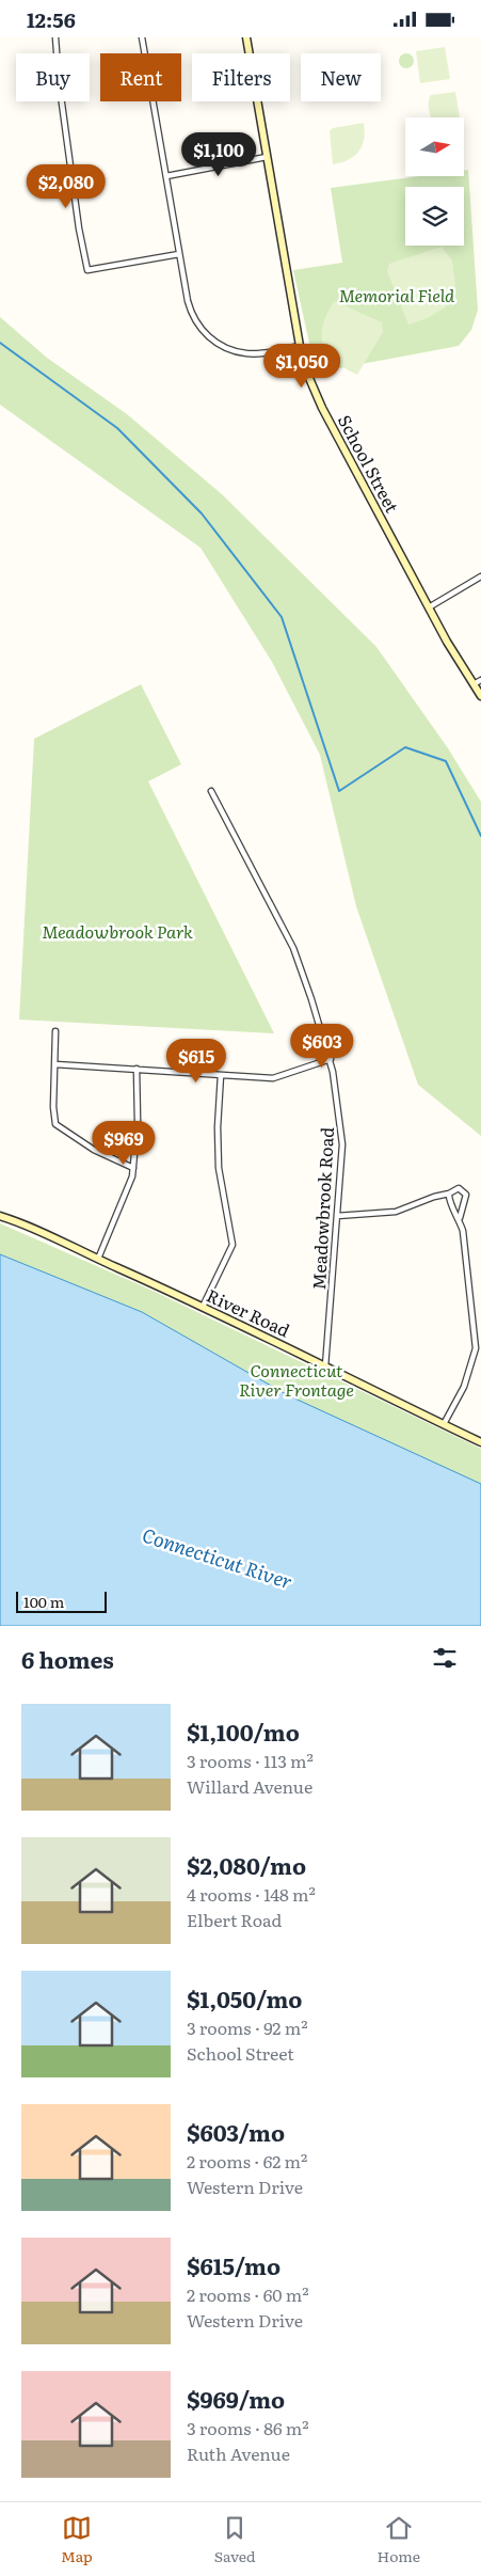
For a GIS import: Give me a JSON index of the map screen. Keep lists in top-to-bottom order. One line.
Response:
{"streets":{"street":["School Street","Meadowbrook Road","River Road"]},"crossings":[["Meadowbrook Road","River Road"]],"water":["Connecticut River"],"parks":["Memorial Field","Meadowbrook Park","Connecticut River Frontage"],"scale_bar":"100 m","north":"right","page":{"status":"12:56","chip":["Buy","Rent","Filters","New"],"price":["$1,100","$2,080","$1,050","$603","$615","$969"],"scale":"100 m","heading":"6 homes","list":[{"name":"$1,100/mo","note":"3 rooms · 113 m² · Willard Avenue"},{"name":"$2,080/mo","note":"4 rooms · 148 m² · Elbert Road"},{"name":"$1,050/mo","note":"3 rooms · 92 m² · School Street"},{"name":"$603/mo","note":"2 rooms · 62 m² · Western Drive"},{"name":"$615/mo","note":"2 rooms · 60 m² · Western Drive"},{"name":"$969/mo","note":"3 rooms · 86 m² · Ruth Avenue"}],"tabs":["Map","Saved","Home"]}}
